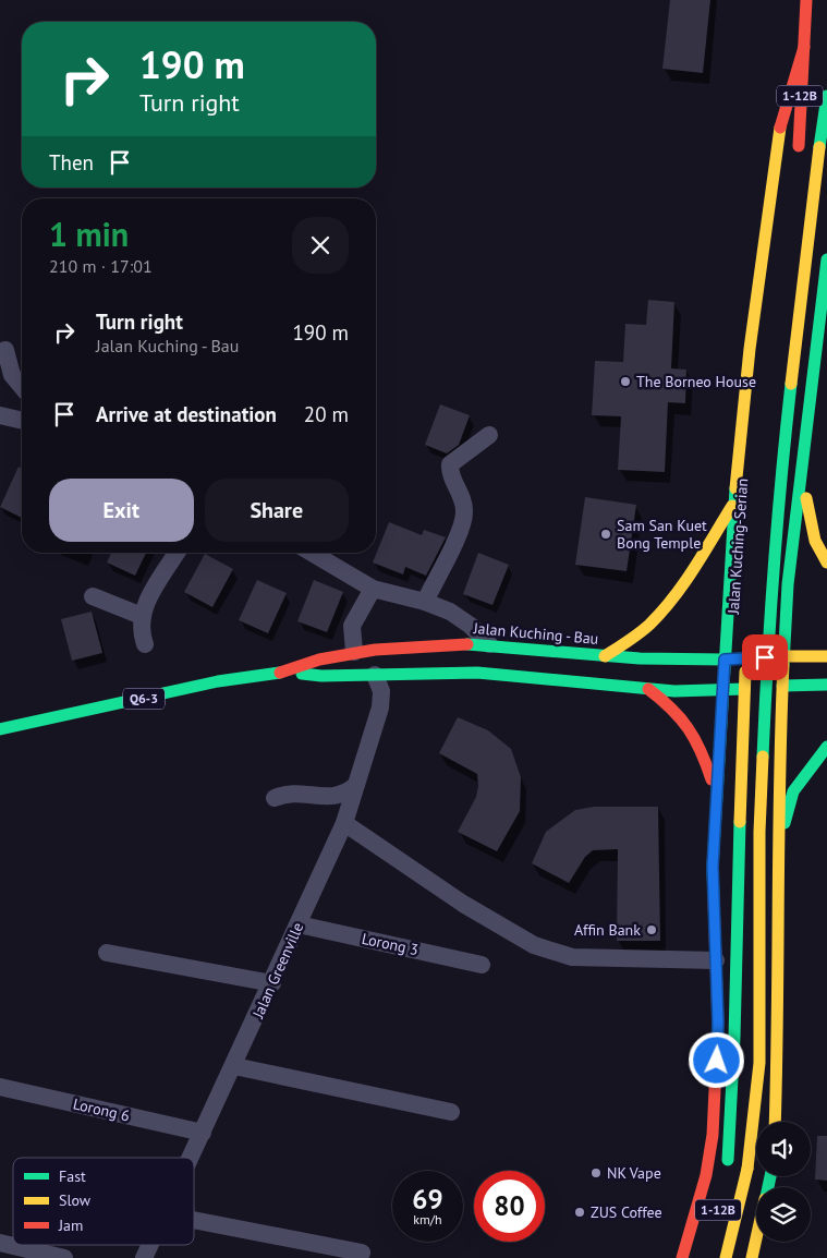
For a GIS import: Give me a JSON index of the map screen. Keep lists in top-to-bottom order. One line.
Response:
{"streets":{"main road":["1-12B","Jalan Kuching - Bau","Q6-3"],"street":["Lorong 3","Jalan Greenville","Lorong 6"]},"crossings":[["Jalan Kuching - Bau","Jalan Greenville"],["Lorong 3","Jalan Greenville"],["Jalan Greenville","Lorong 6"]],"places":["The Borneo House","Sam San Kuet Bong Temple","Affin Bank","NK Vape","ZUS Coffee"],"legend":["Fast","Slow","Jam"],"page":{"turn":["190 m","Turn right"],"then":"Then","heading":["1 min","210 m · 17:01"],"list":[{"name":"Turn right","note":"Jalan Kuching - Bau","value":"190 m"},{"name":"Arrive at destination","value":"20 m"}],"buttons":["Exit","Share"],"speed":"69 km/h","limit":"80"}}
